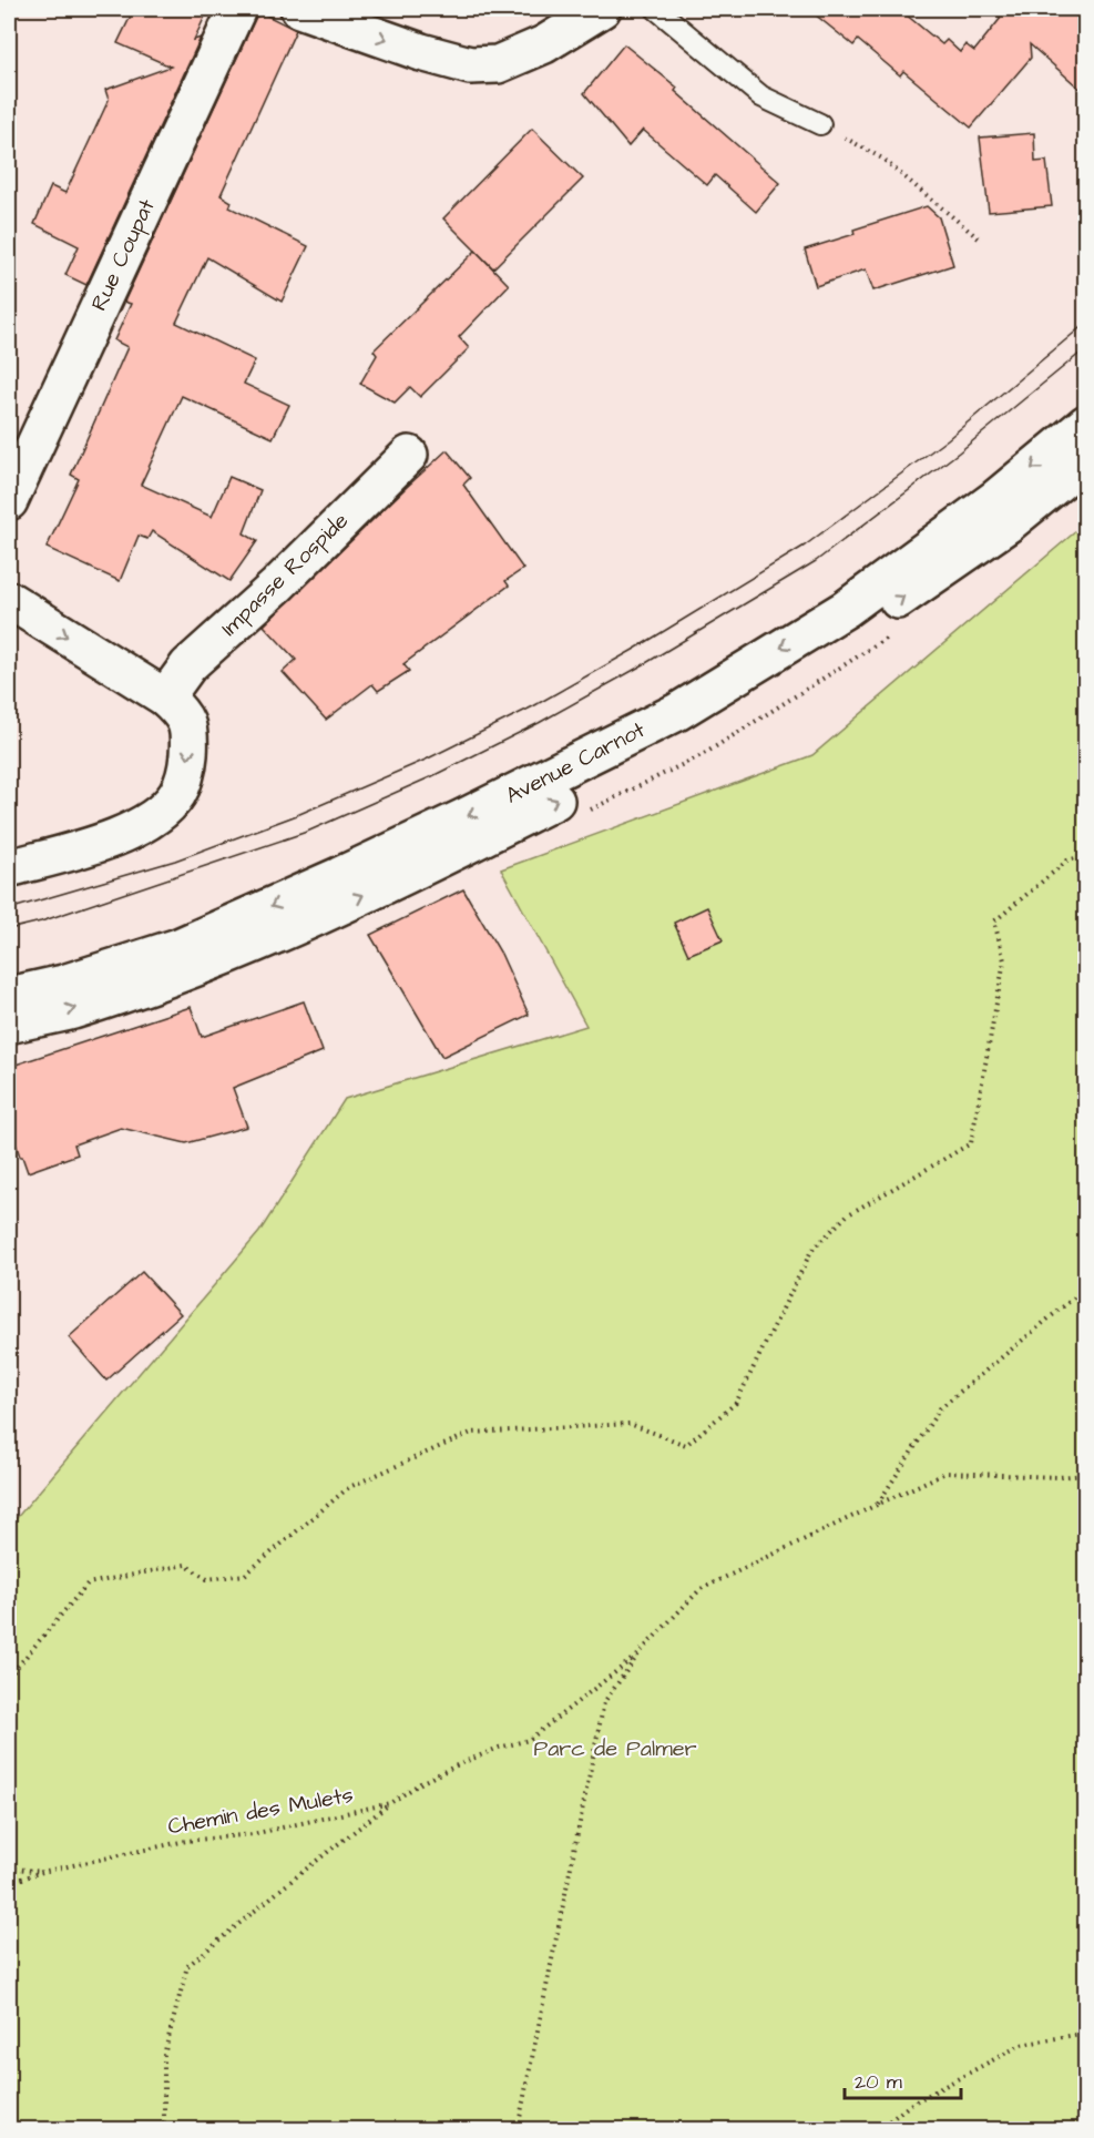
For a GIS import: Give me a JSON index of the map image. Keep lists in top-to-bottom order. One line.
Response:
{"streets":{"main road":["Rue Coupat","Impasse Rospide","Avenue Carnot"],"path":["Chemin des Mulets"]},"parks":["Parc de Palmer"],"scale_bar":"20 m"}
